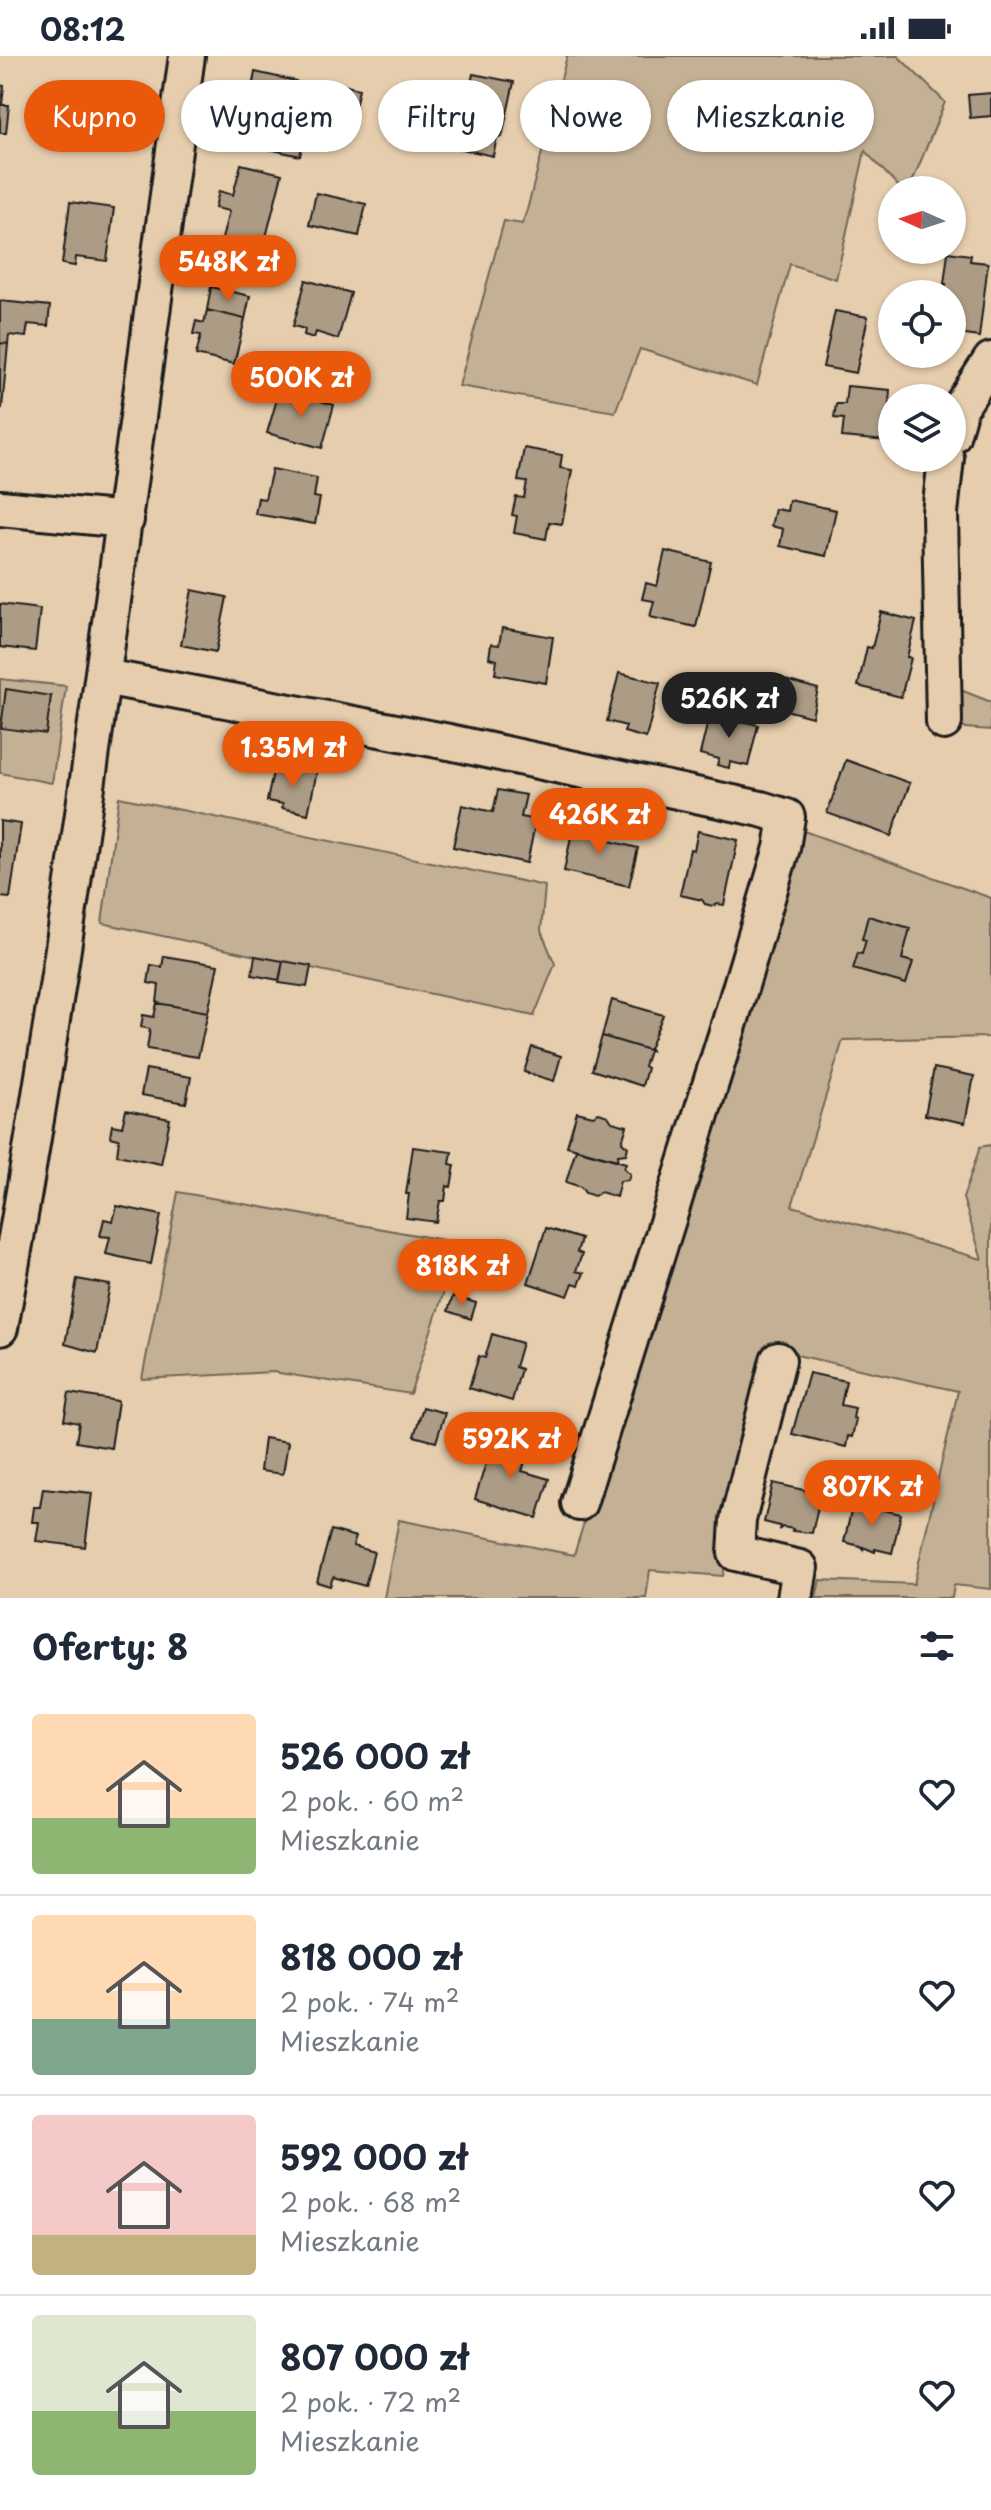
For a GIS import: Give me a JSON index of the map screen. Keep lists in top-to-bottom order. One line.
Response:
{"north":"left","page":{"status":"08:12","chip":["Kupno","Wynajem","Filtry","Nowe","Mieszkanie"],"price":["548K zł","500K zł","526K zł","1.35M zł","426K zł","818K zł","592K zł","807K zł"],"heading":"Oferty: 8","list":[{"name":"526 000 zł","note":"2 pok. · 60 m² · Mieszkanie"},{"name":"818 000 zł","note":"2 pok. · 74 m² · Mieszkanie"},{"name":"592 000 zł","note":"2 pok. · 68 m² · Mieszkanie"},{"name":"807 000 zł","note":"2 pok. · 72 m² · Mieszkanie"}]}}
